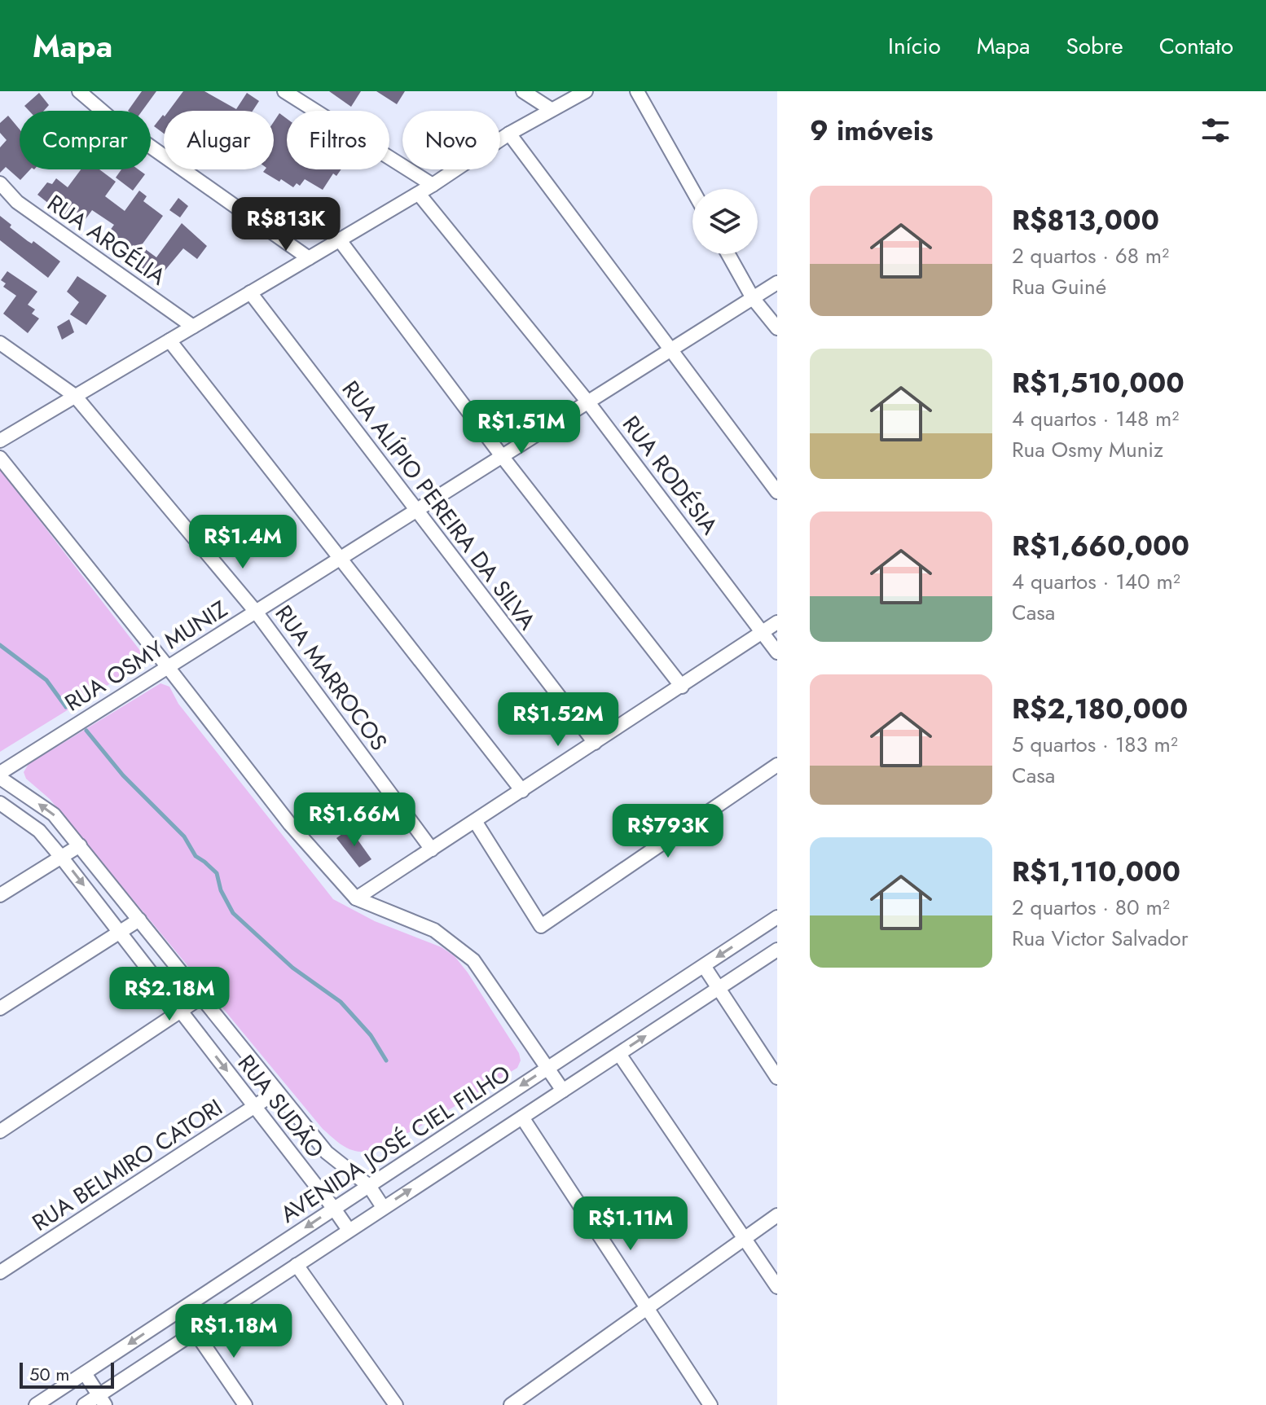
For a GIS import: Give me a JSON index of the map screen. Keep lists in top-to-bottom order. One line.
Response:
{"streets":{"street":["RUA ARGÉLIA","RUA RODÉSIA","RUA ALÍPIO PEREIRA DA SILVA","RUA OSMY MUNIZ","RUA MARROCOS","RUA SUDÃO","AVENIDA JOSÉ CIEL FILHO","RUA BELMIRO CATORI"]},"crossings":[["RUA RODÉSIA","RUA OSMY MUNIZ"],["RUA ALÍPIO PEREIRA DA SILVA","RUA OSMY MUNIZ"],["RUA OSMY MUNIZ","RUA MARROCOS"],["RUA OSMY MUNIZ","RUA SUDÃO"],["RUA SUDÃO","AVENIDA JOSÉ CIEL FILHO"],["RUA SUDÃO","RUA BELMIRO CATORI"]],"scale_bar":"50 m","page":{"header":"Mapa","nav":["Início","Mapa","Sobre","Contato"],"heading":"9 imóveis","chip":["Comprar","Alugar","Filtros","Novo"],"list":[{"name":"R$813,000","note":"2 quartos · 68 m² · Rua Guiné"},{"name":"R$1,510,000","note":"4 quartos · 148 m² · Rua Osmy Muniz"},{"name":"R$1,660,000","note":"4 quartos · 140 m² · Casa"},{"name":"R$2,180,000","note":"5 quartos · 183 m² · Casa"},{"name":"R$1,110,000","note":"2 quartos · 80 m² · Rua Victor Salvador"}],"price":["R$813K","R$1.51M","R$1.4M","R$1.52M","R$1.66M","R$793K","R$2.18M","R$1.11M","R$1.18M"],"scale":"50 m"}}
